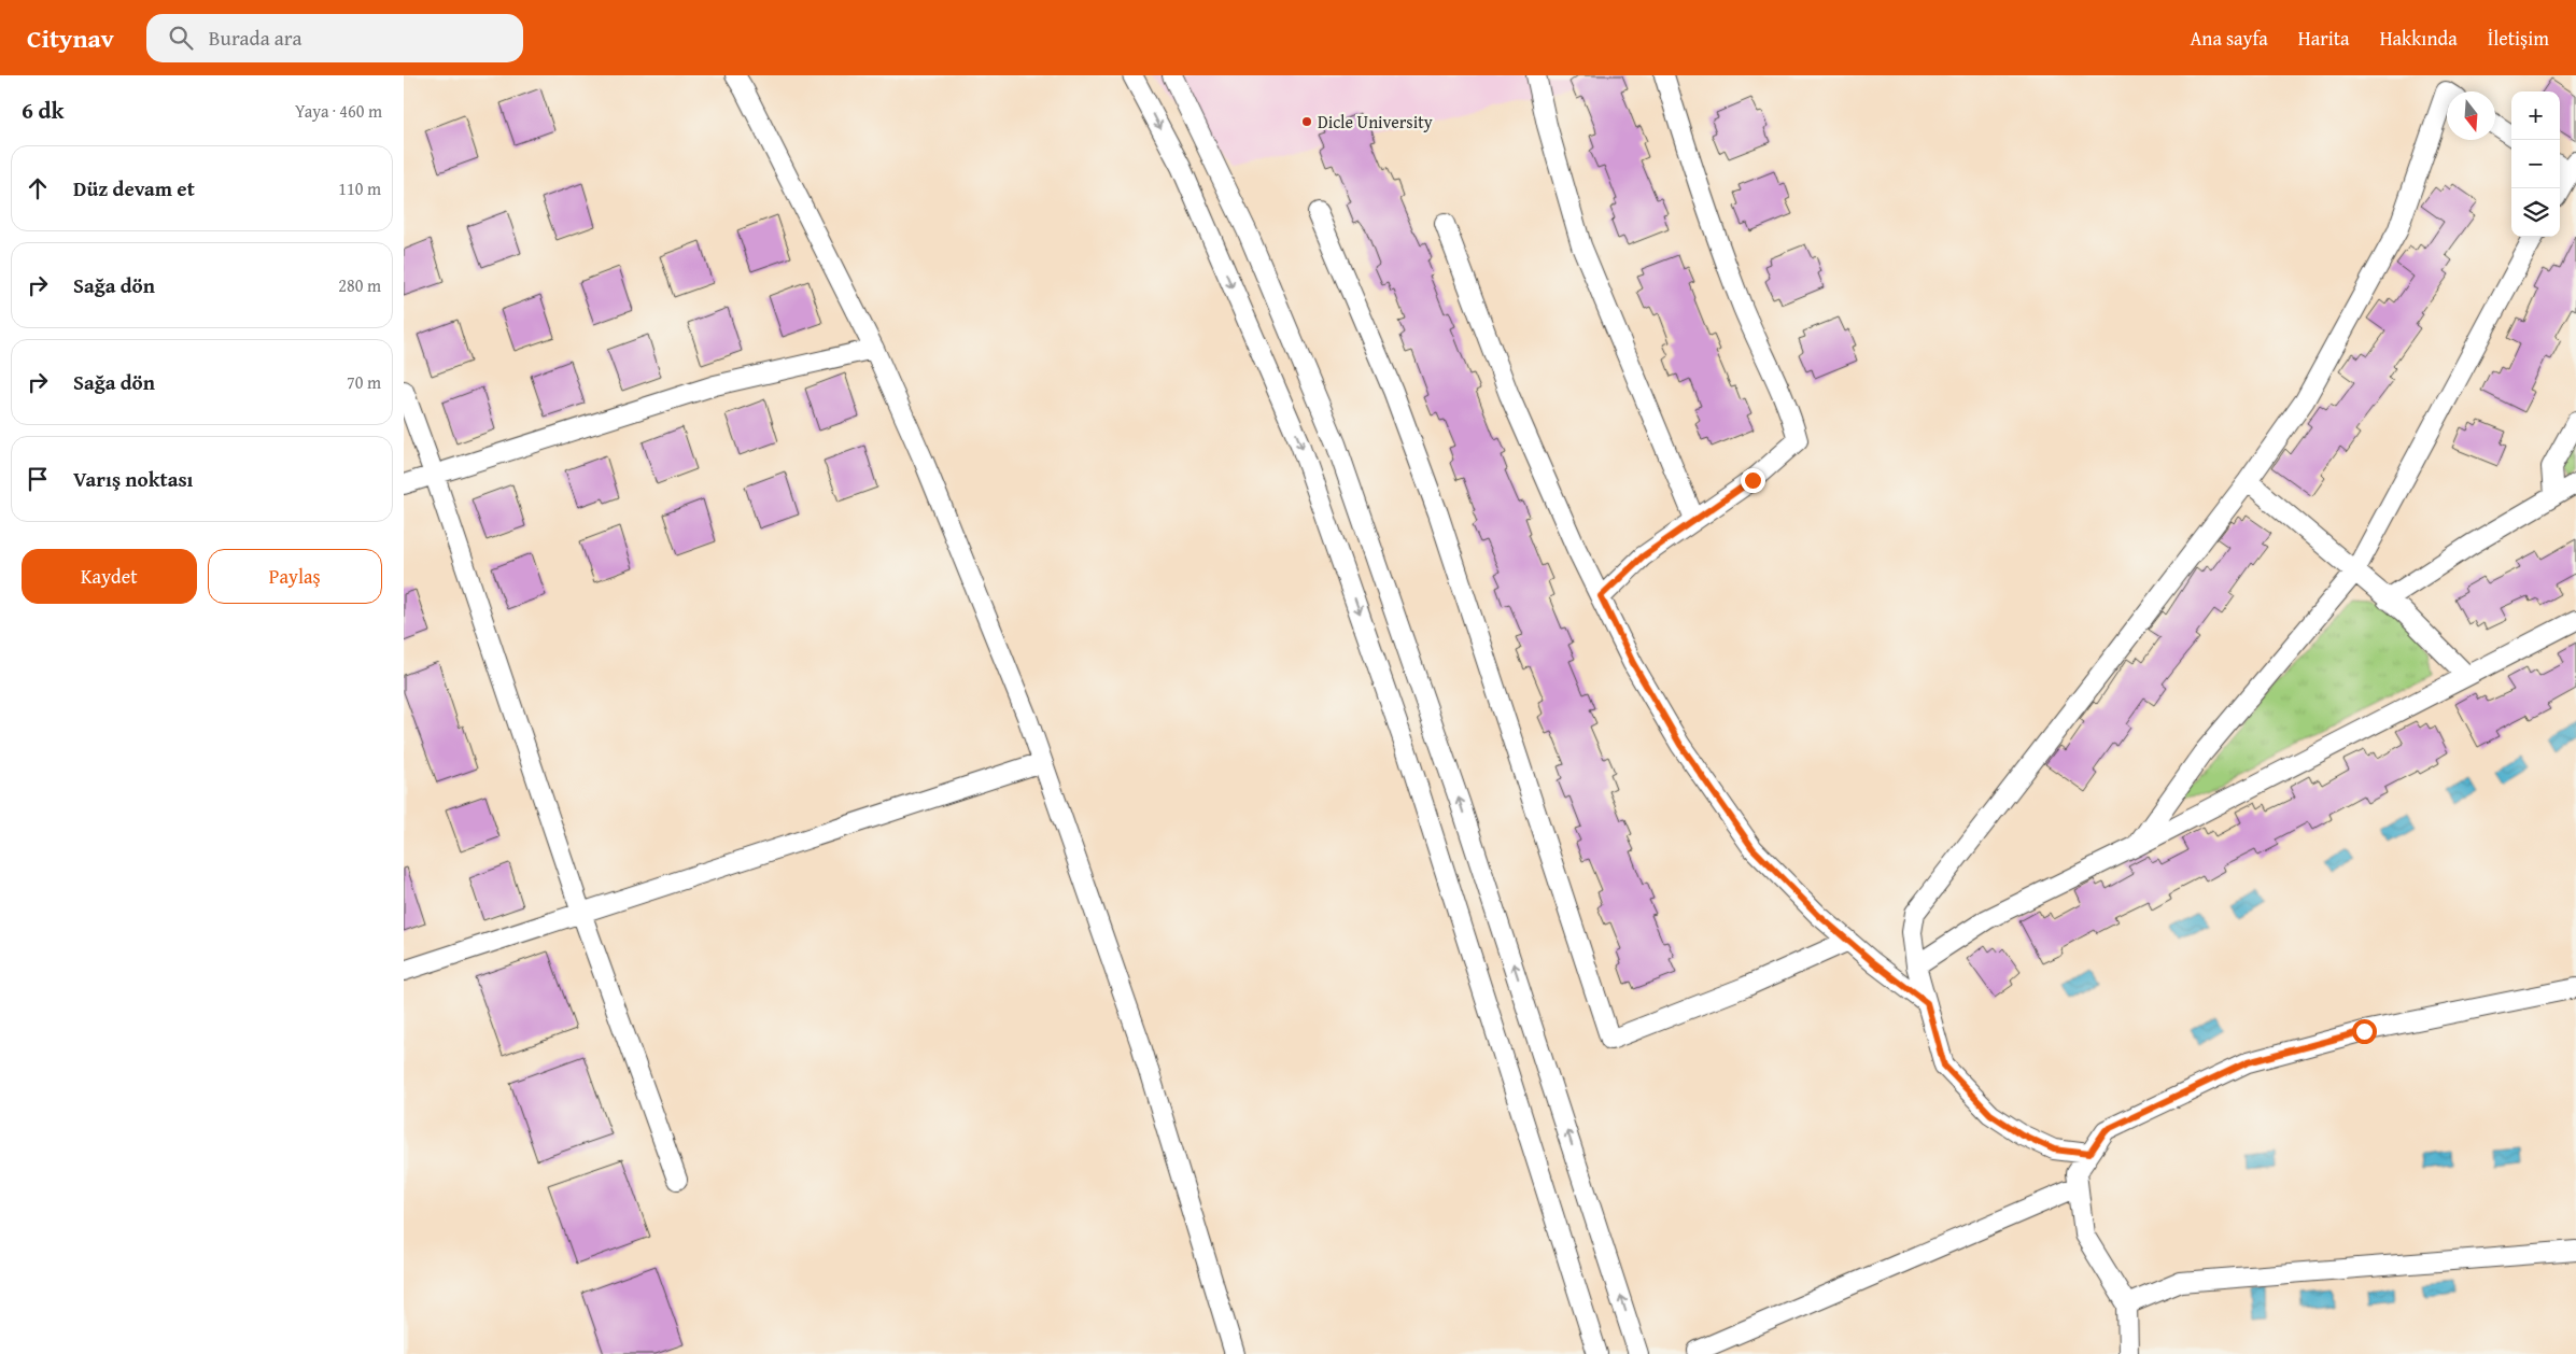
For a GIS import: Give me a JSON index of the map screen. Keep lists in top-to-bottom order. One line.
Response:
{"places":["Dicle University"],"north":"bottom","page":{"header":"Citynav","search":"Burada ara","nav":["Ana sayfa","Harita","Hakkında","İletişim"],"heading":["6 dk","Yaya · 460 m"],"map_buttons":["+","−"],"list":[["Düz devam et","110 m"],["Sağa dön","280 m"],["Sağa dön","70 m"],"Varış noktası"],"buttons":["Kaydet","Paylaş"]}}
